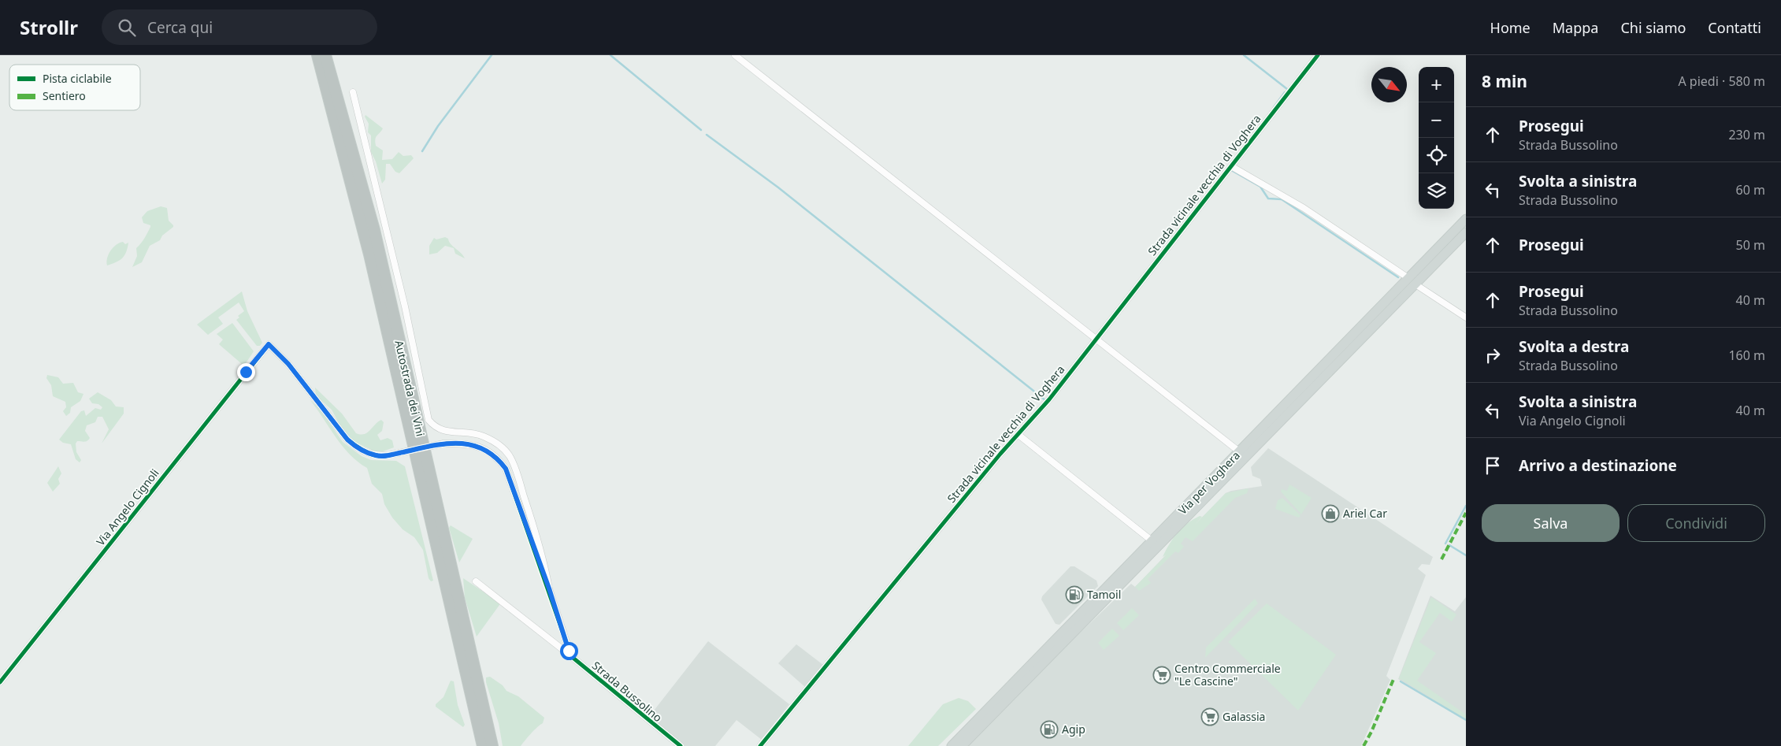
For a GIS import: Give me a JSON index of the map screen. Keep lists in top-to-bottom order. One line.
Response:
{"streets":{"highway":["Autostrada dei Vini"],"main road":["Via per Voghera"],"street":["Strada vicinale vecchia di Voghera","Via Angelo Cignoli","Strada Bussolino"]},"places":{"shop":["Ariel Car"],"fuel station":["Tamoil","Agip"],"supermarket":["Centro Commerciale \"Le Cascine\"","Galassia"]},"legend":["Pista ciclabile","Sentiero"],"north":"bottom right","page":{"header":"Strollr","search":"Cerca qui","nav":["Home","Mappa","Chi siamo","Contatti"],"heading":["8 min","A piedi · 580 m"],"map_buttons":["+","−"],"list":[["Prosegui","Strada Bussolino","230 m"],["Svolta a sinistra","Strada Bussolino","60 m"],["Prosegui","50 m"],["Prosegui","Strada Bussolino","40 m"],["Svolta a destra","Strada Bussolino","160 m"],["Svolta a sinistra","Via Angelo Cignoli","40 m"],"Arrivo a destinazione"],"buttons":["Salva","Condividi"]}}
